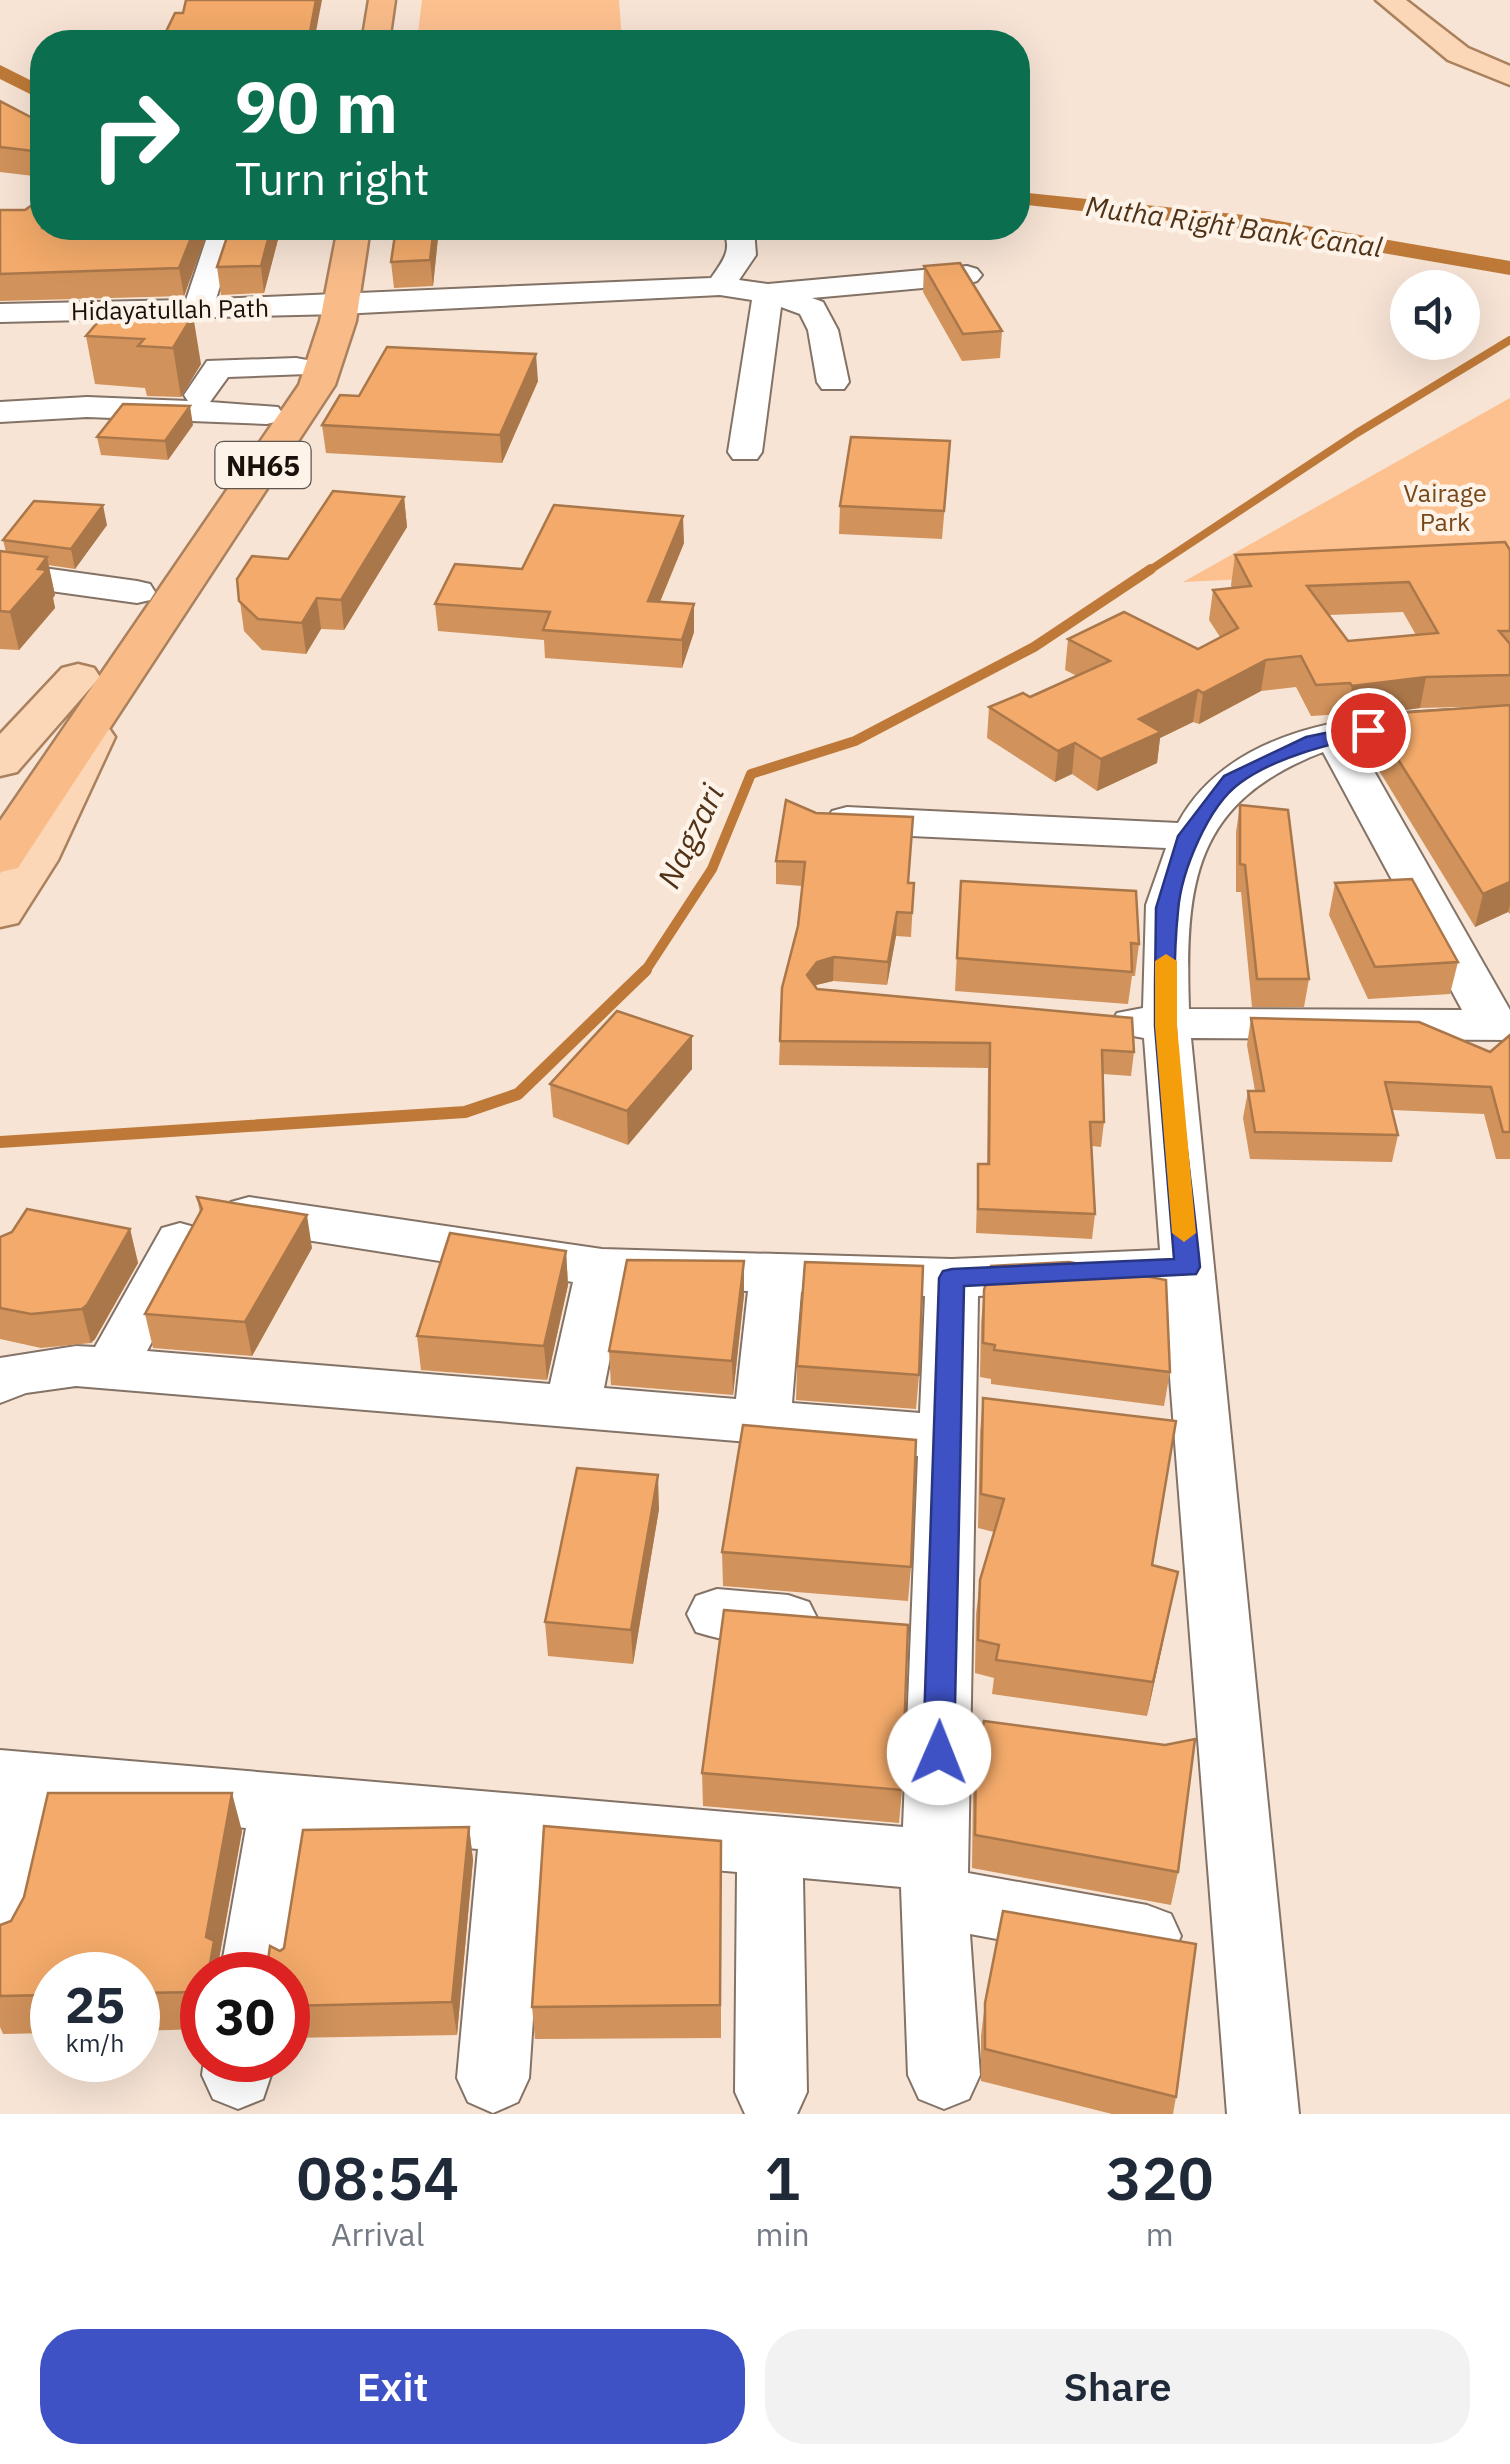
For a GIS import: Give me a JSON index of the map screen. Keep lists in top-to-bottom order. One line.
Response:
{"streets":{"highway":["NH65"],"street":["Hidayatullah Path"]},"crossings":[["Hidayatullah Path","NH65"]],"water":["Mutha Right Bank Canal","Nagzari"],"parks":["Vairage Park"],"page":{"turn":["90 m","Turn right"],"speed":"25 km/h","limit":"30","eta":["08:54","Arrival","1","min","320","m"],"buttons":["Exit","Share"]}}
